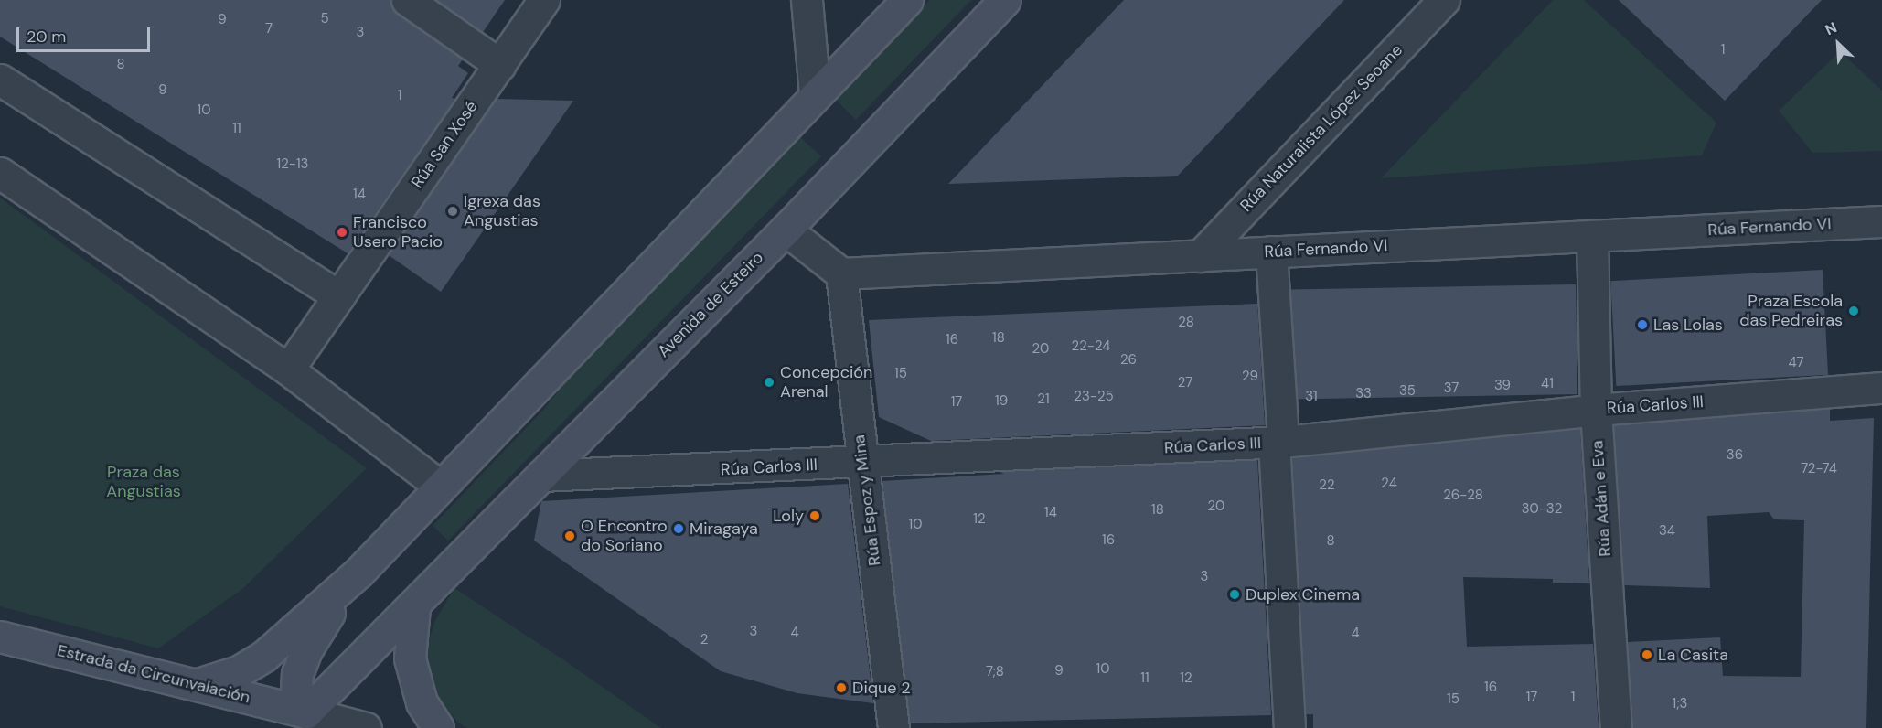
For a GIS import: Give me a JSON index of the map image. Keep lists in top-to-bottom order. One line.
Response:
{"streets":{"main road":["Avenida de Esteiro","Estrada da Circunvalación"],"street":["Rúa Naturalista López Seoane","Rúa San Xosé","Rúa Fernando VI","Rúa Carlos III","Rúa Adán e Eva","Rúa Espoz y Mina"]},"crossings":[["Rúa Naturalista López Seoane","Rúa Fernando VI"],["Rúa Fernando VI","Rúa Adán e Eva"],["Rúa Fernando VI","Rúa Espoz y Mina"],["Avenida de Esteiro","Rúa Carlos III"],["Avenida de Esteiro","Estrada da Circunvalación"],["Rúa Carlos III","Rúa Adán e Eva"],["Rúa Carlos III","Rúa Espoz y Mina"]],"parks":["Praza das Angustias"],"places":["Igrexa das Angustias","Francisco Usero Pacio","Praza Escola das Pedreiras","Las Lolas","Concepción Arenal","Loly","Miragaya","O Encontro do Soriano","Duplex Cinema","La Casita","Dique 2"],"house_numbers":["5","9","7","3","1","8","9","1","10","11","12-13","14","28","18","16","22-24","20","26","47","15","29","27","41","39","37","35","33","23-25","31","21","19","17","36","72-74","24","22","26-28","20","30-32","18","14","12","10","34","16","8","3","3","4","4","2","10","9","7;8","11","12","16","17","1","15","1;3"],"scale_bar":"20 m","north":"top left"}
